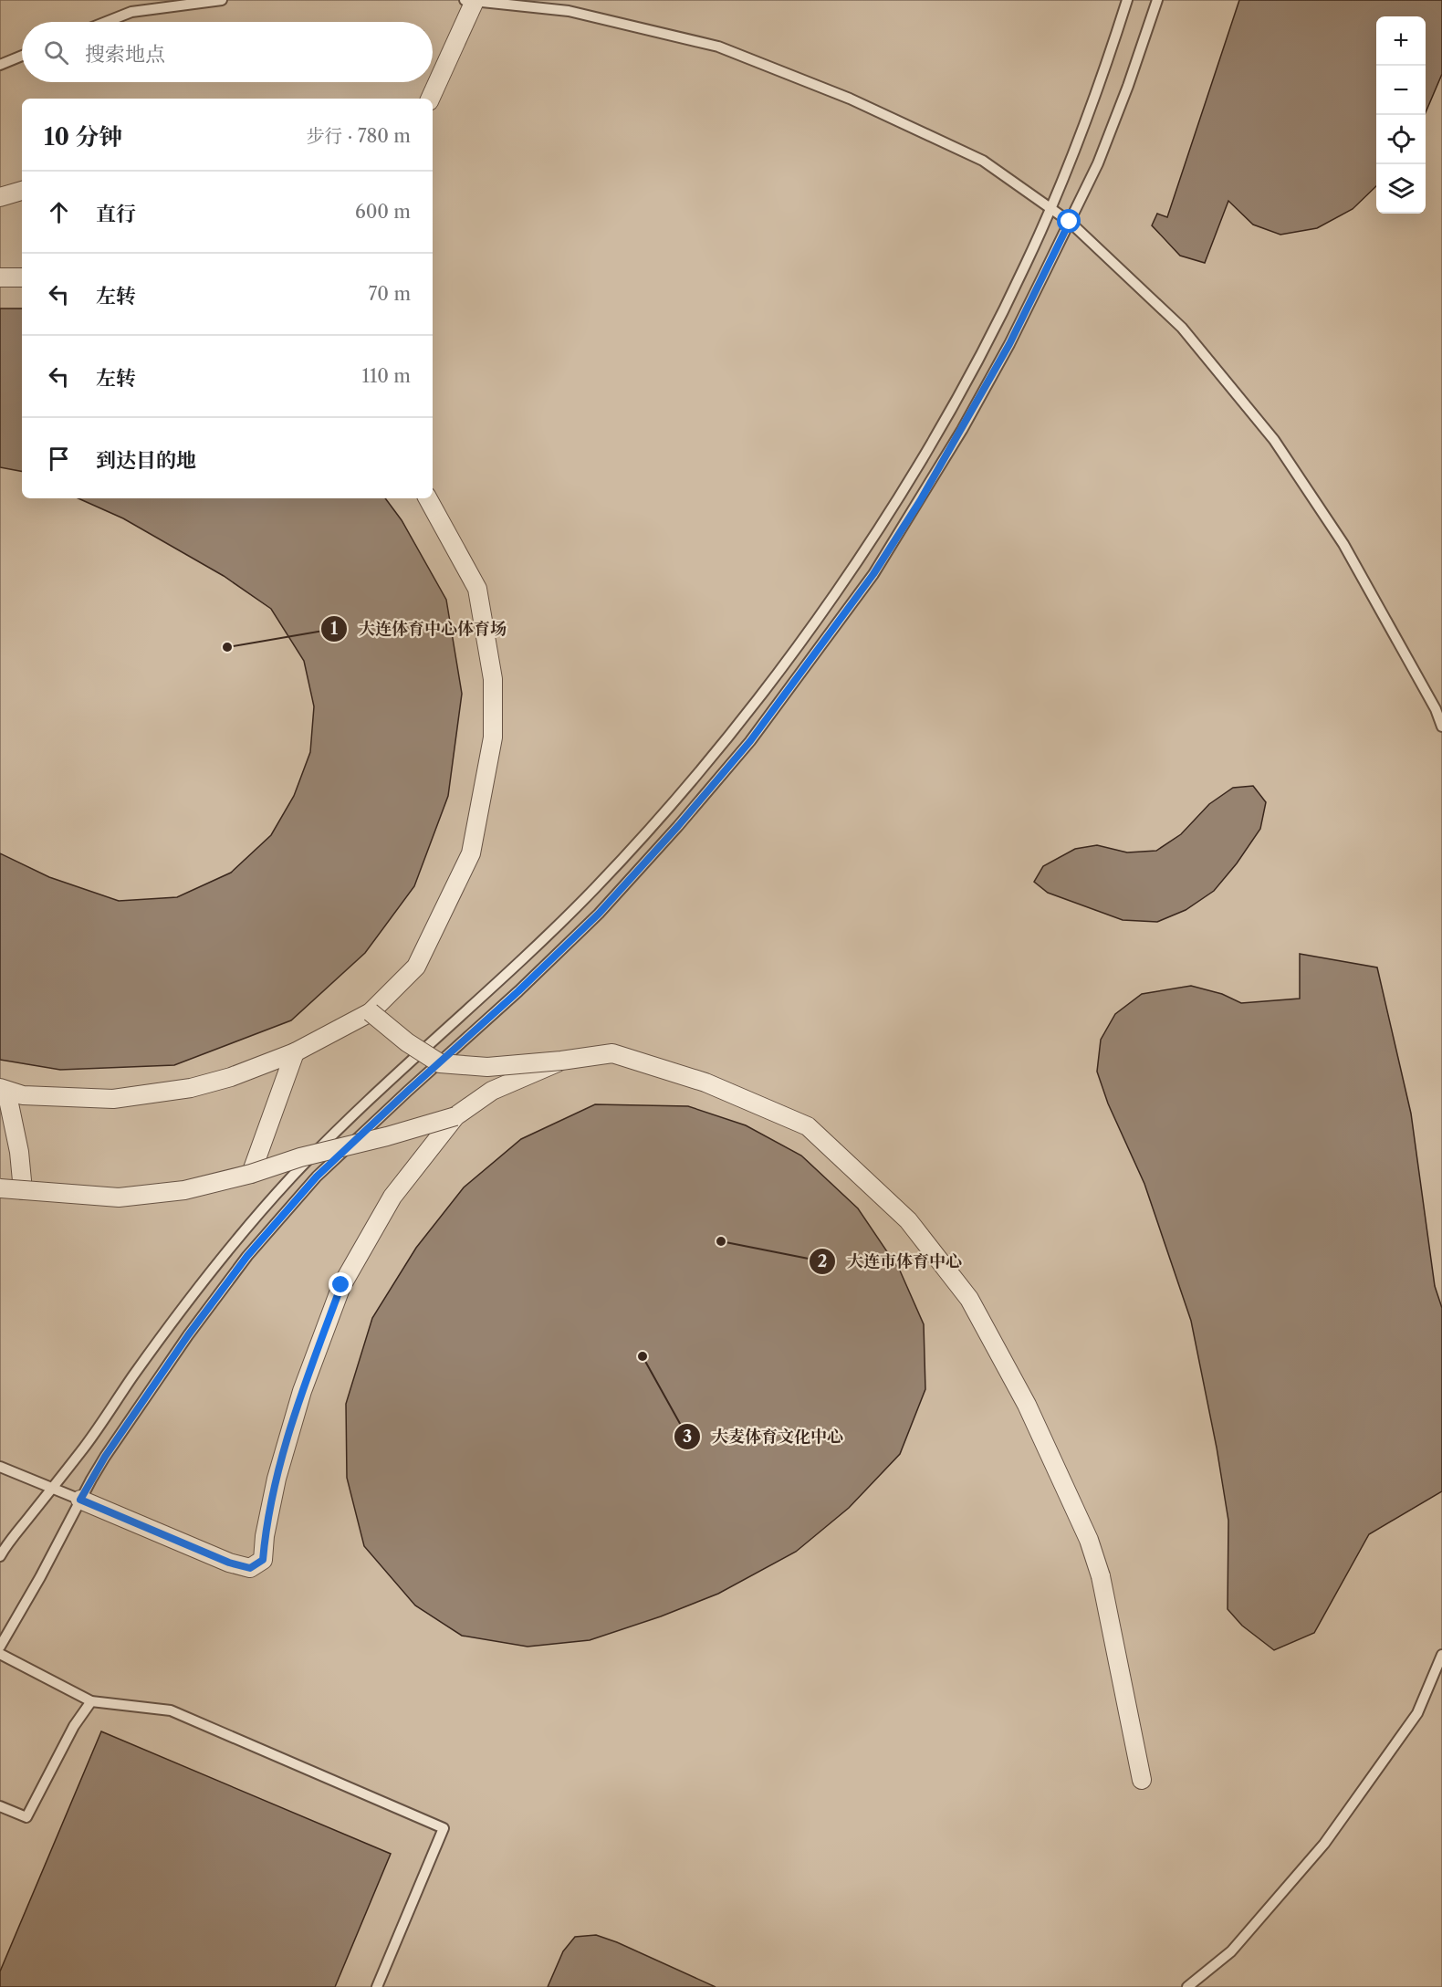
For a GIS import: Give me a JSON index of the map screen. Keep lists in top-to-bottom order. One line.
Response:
{"places":["大连体育中心体育场","大连市体育中心","大麦体育文化中心"],"page":{"map_buttons":["+","−"],"search":"搜索地点","heading":["10 分钟","步行 · 780 m"],"list":[["直行","600 m"],["左转","70 m"],["左转","110 m"],"到达目的地"]}}
